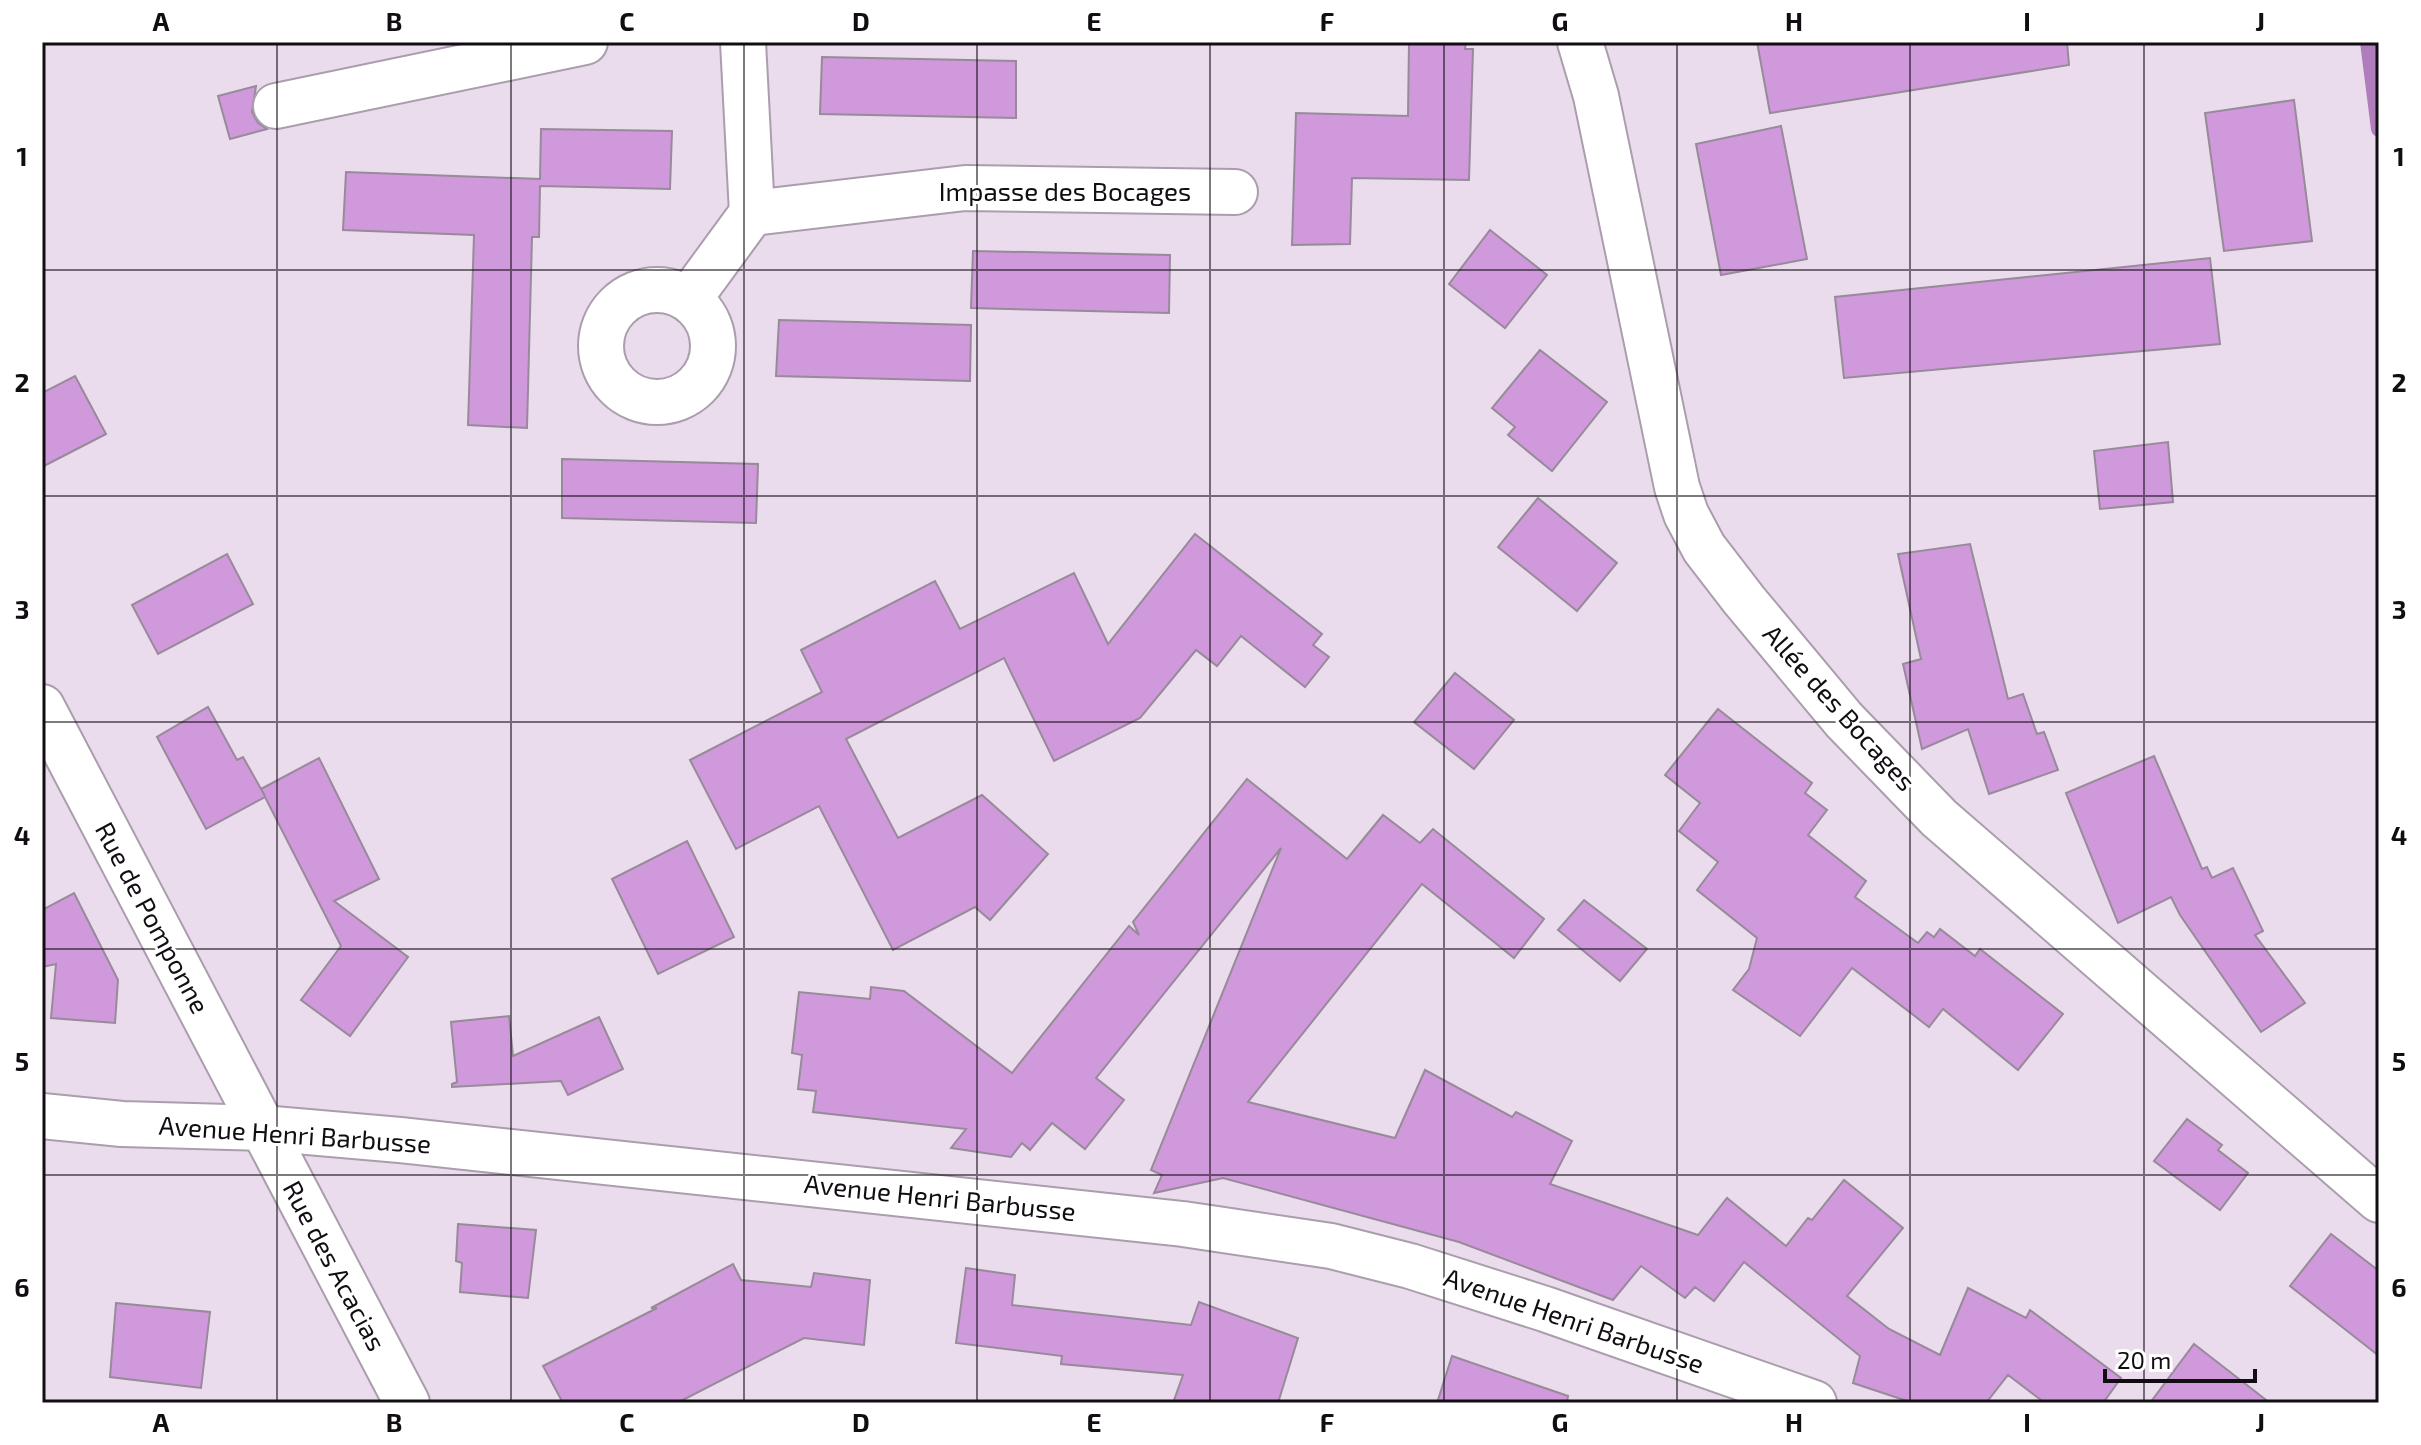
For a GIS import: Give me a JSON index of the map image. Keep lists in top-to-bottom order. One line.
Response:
{"streets":{"street":["Impasse des Bocages","Allée des Bocages","Rue de Pomponne","Avenue Henri Barbusse","Rue des Acacias"]},"crossings":[["Rue de Pomponne","Avenue Henri Barbusse"],["Rue de Pomponne","Rue des Acacias"],["Avenue Henri Barbusse","Rue des Acacias"]],"scale_bar":"20 m","grid":{"columns":["A","B","C","D","E","F","G","H","I","J"],"rows":["1","2","3","4","5","6"]}}
